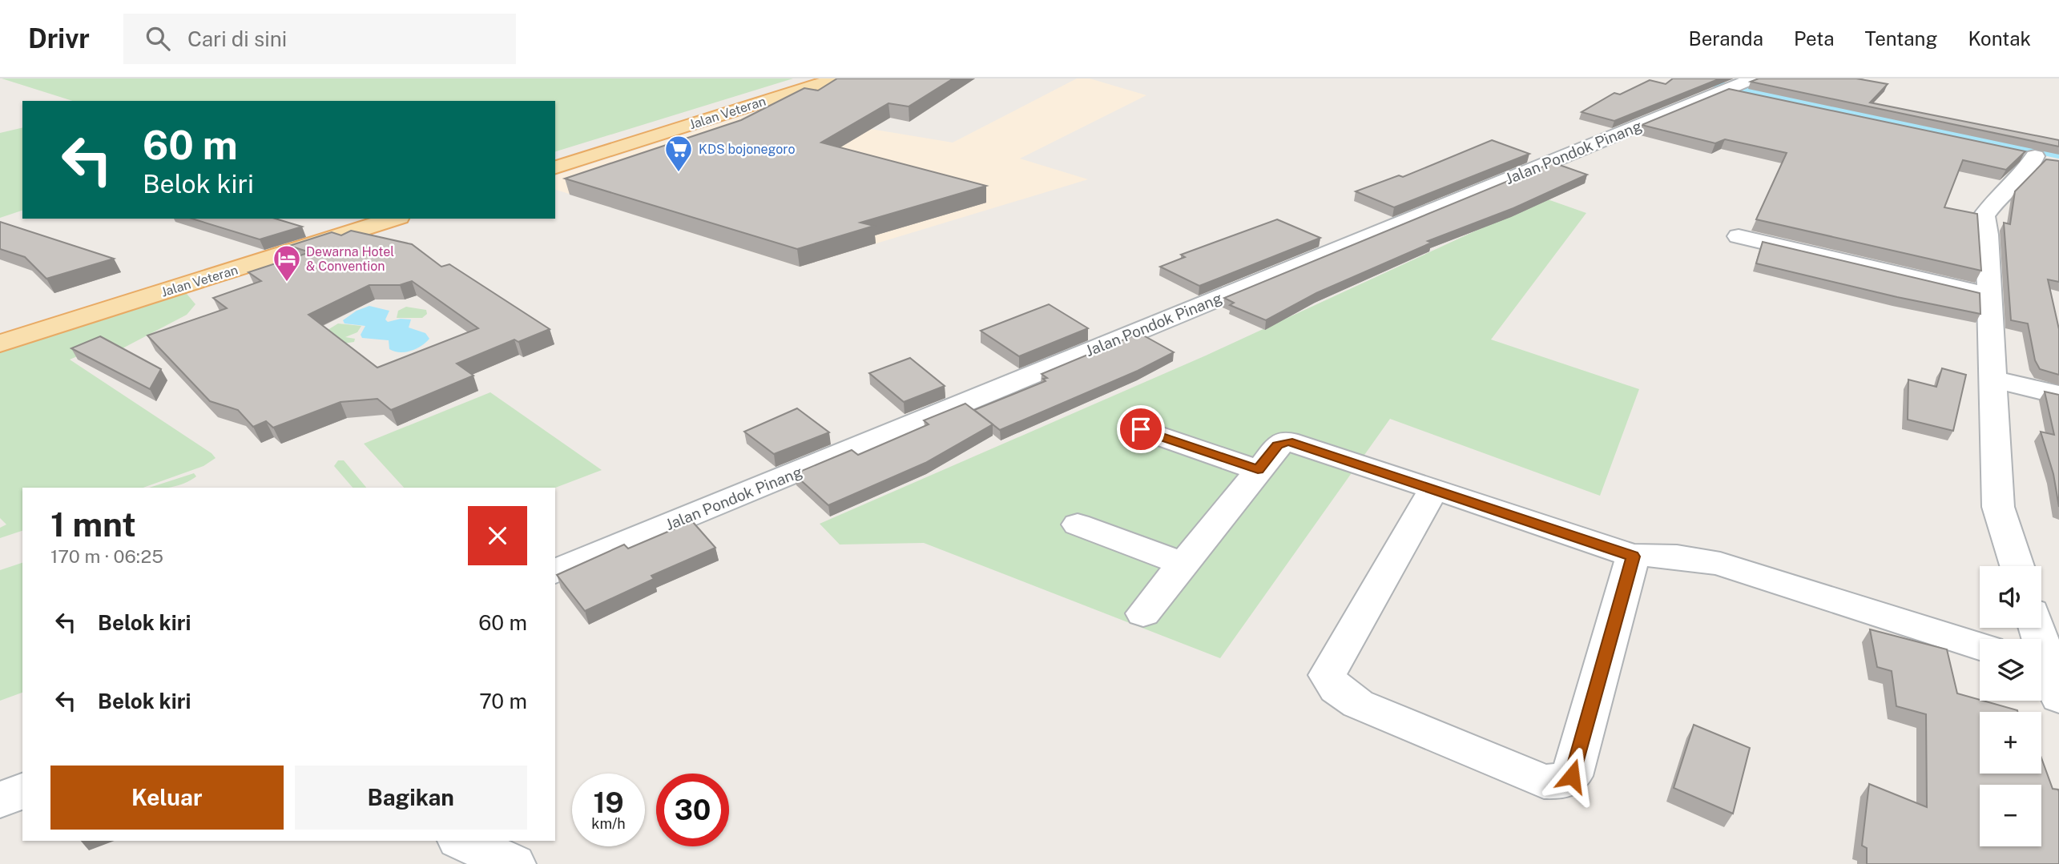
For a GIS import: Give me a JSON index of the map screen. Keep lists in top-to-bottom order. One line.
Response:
{"streets":{"main road":["Jalan Veteran"],"street":["Jalan Pondok Pinang"]},"places":{"supermarket":["KDS bojonegoro"],"hotel":["Dewarna Hotel & Convention"]},"page":{"header":"Drivr","search":"Cari di sini","nav":["Beranda","Peta","Tentang","Kontak"],"turn":["60 m","Belok kiri"],"heading":["1 mnt","170 m · 06:25"],"map_buttons":["+","−"],"list":[{"name":"Belok kiri","value":"60 m"},{"name":"Belok kiri","value":"70 m"}],"buttons":["Keluar","Bagikan"],"speed":"19 km/h","limit":"30"}}
